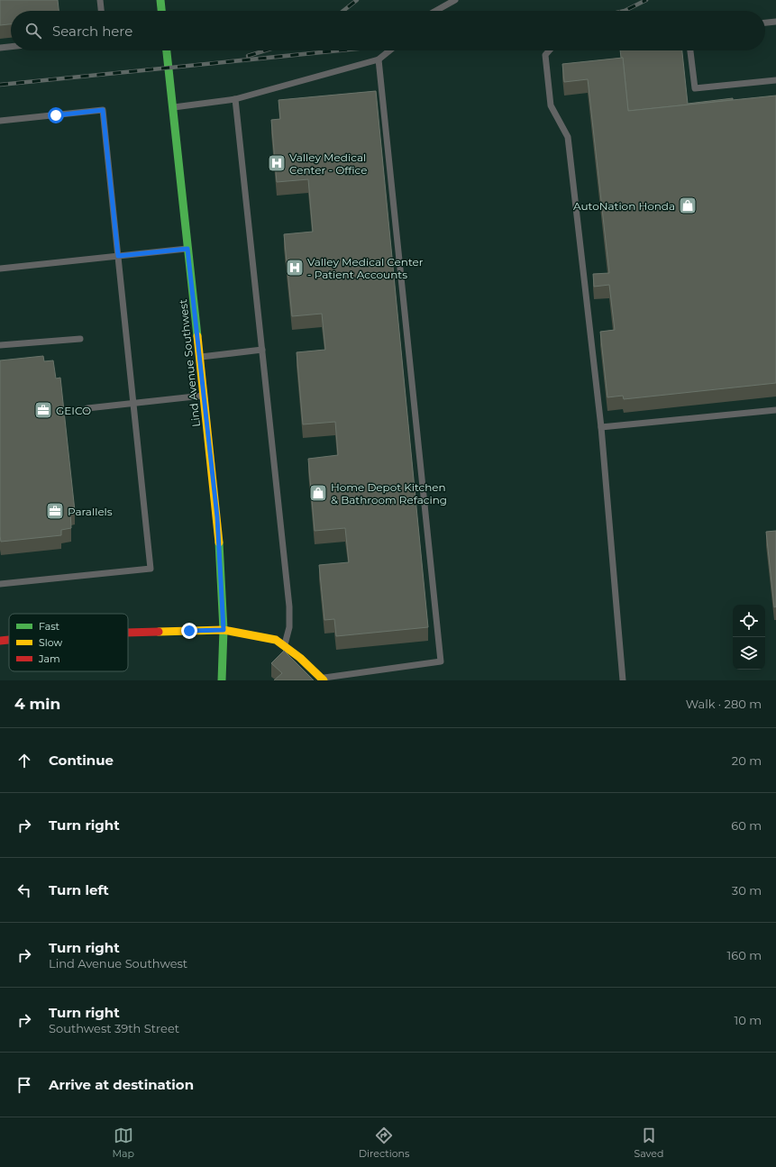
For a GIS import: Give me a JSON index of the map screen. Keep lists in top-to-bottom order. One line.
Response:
{"streets":{"main road":["Lind Avenue Southwest"]},"places":{"hospital":["Valley Medical Center - Office","Valley Medical Center - Patient Accounts"],"shop":["AutoNation Honda","Home Depot Kitchen & Bathroom Refacing"],"office":["GEICO","Parallels"]},"legend":["Fast","Slow","Jam"],"page":{"search":"Search here","heading":["4 min","Walk · 280 m"],"list":[["Continue","20 m"],["Turn right","60 m"],["Turn left","30 m"],["Turn right","Lind Avenue Southwest","160 m"],["Turn right","Southwest 39th Street","10 m"],"Arrive at destination"],"nav":["Map","Directions","Saved"]}}
